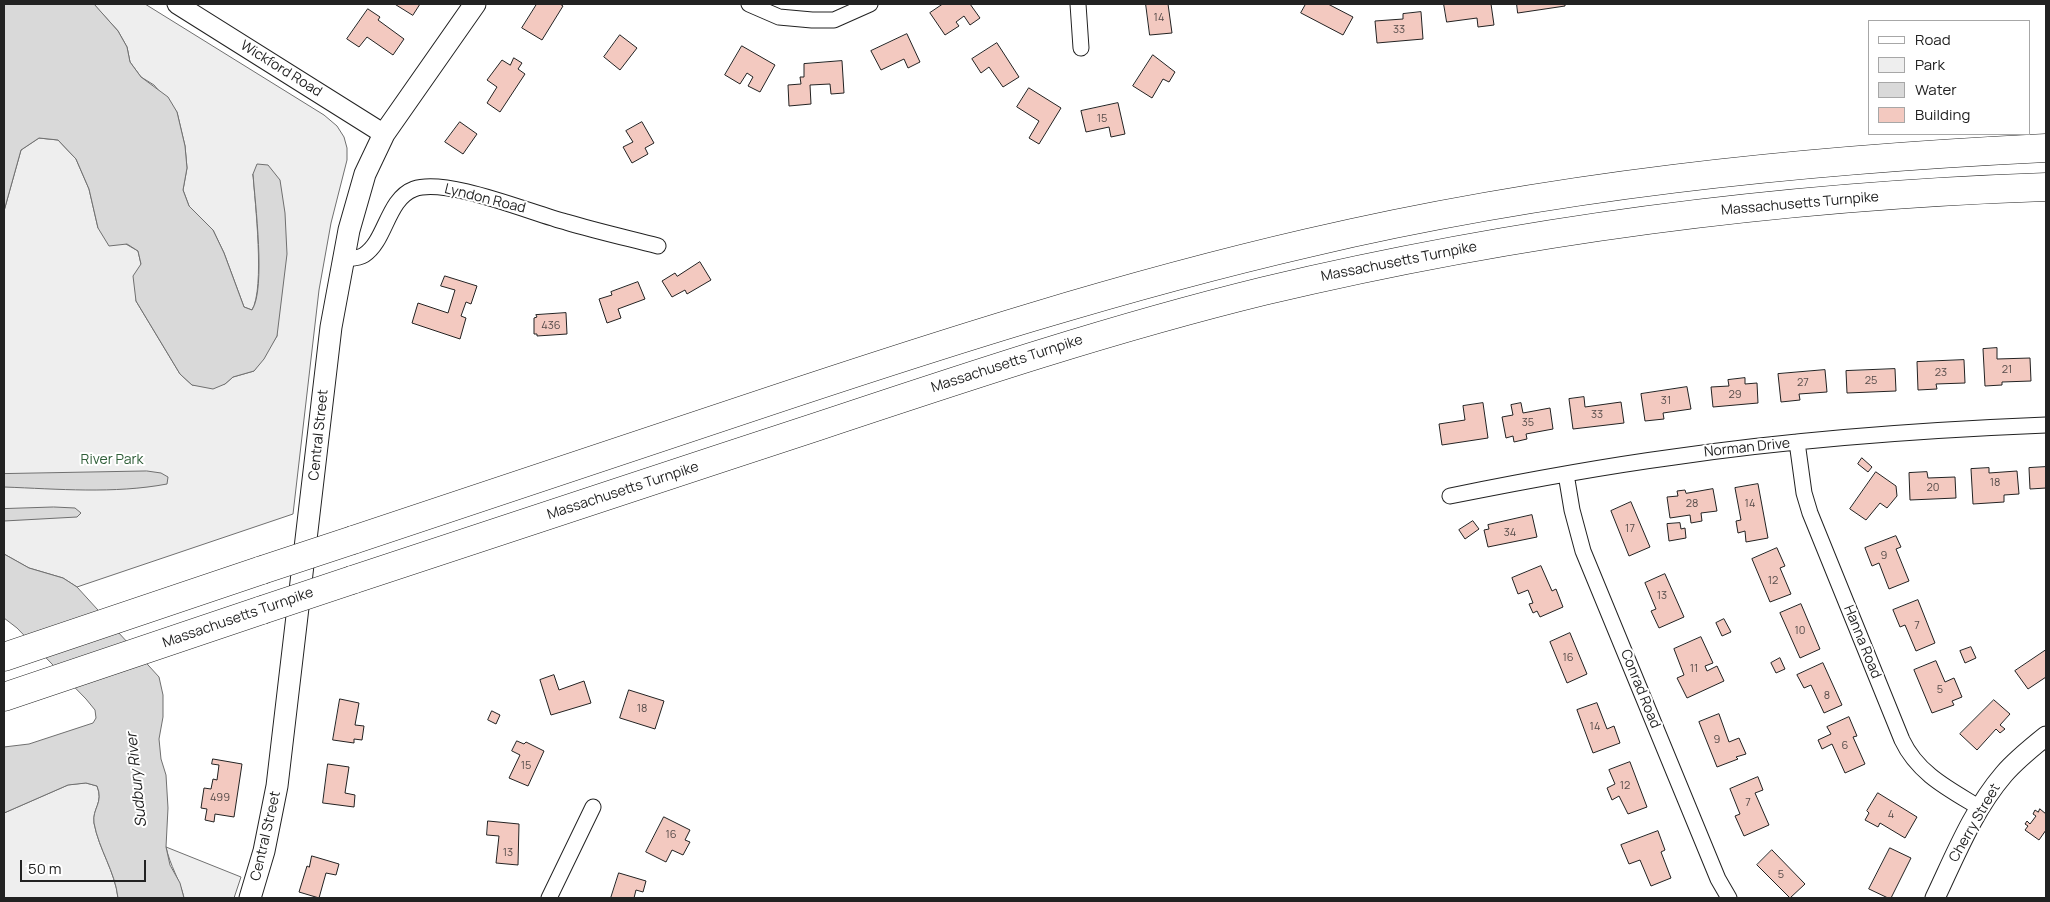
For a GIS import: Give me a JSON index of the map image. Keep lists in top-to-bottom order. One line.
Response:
{"streets":{"highway":["Massachusetts Turnpike"],"main road":["Central Street"],"street":["Wickford Road","Lyndon Road","Norman Drive","Hanna Road","Conrad Road","Cherry Street"]},"crossings":[["Wickford Road","Central Street"],["Lyndon Road","Central Street"],["Norman Drive","Hanna Road"],["Norman Drive","Conrad Road"],["Hanna Road","Cherry Street"]],"water":["Sudbury River"],"parks":["River Park"],"house_numbers":["14","33","15","436","21","23","25","27","29","31","33","35","18","20","28","14","17","34","9","12","13","7","10","16","11","5","8","18","14","9","6","15","12","499","7","4","16","13","5"],"legend":["Road","Park","Water","Building"],"scale_bar":"50 m"}
